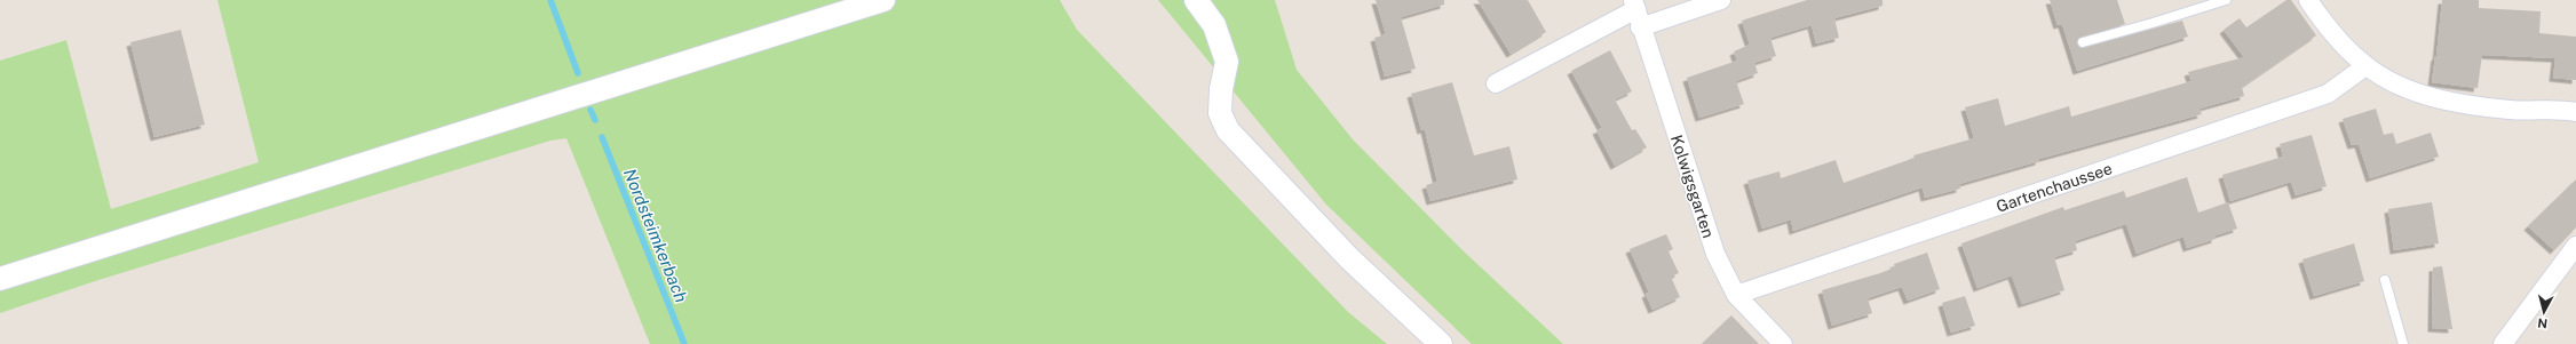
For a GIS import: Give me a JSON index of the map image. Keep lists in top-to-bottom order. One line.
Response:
{"streets":{"street":["Kolwigsgarten","Gartenchaussee"]},"crossings":[["Kolwigsgarten","Gartenchaussee"]],"water":["Nordsteimkerbach"],"north":"bottom"}
